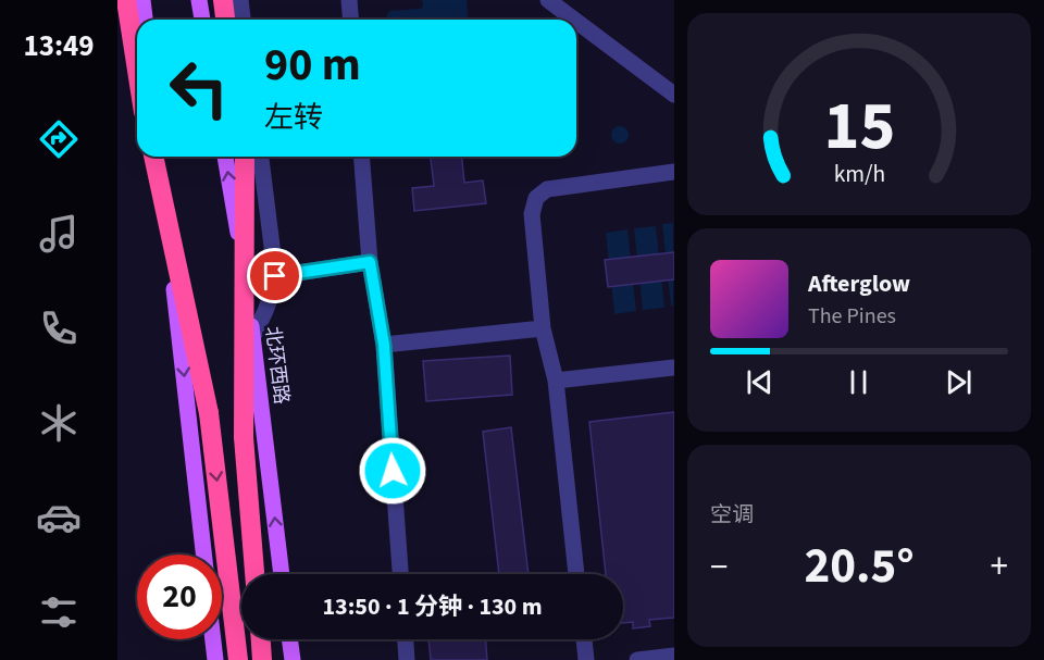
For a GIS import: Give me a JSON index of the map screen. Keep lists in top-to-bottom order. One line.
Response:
{"streets":{"main road":["北环西路"]},"page":{"tabs":"13:49","turn":["90 m","左转"],"song":["Afterglow","The Pines"],"tile":"空调","heat":["−","20.5°","+"],"limit":"20","trip":"13:50 · 1 分钟 · 130 m","gauge":["15","km/h"]}}
